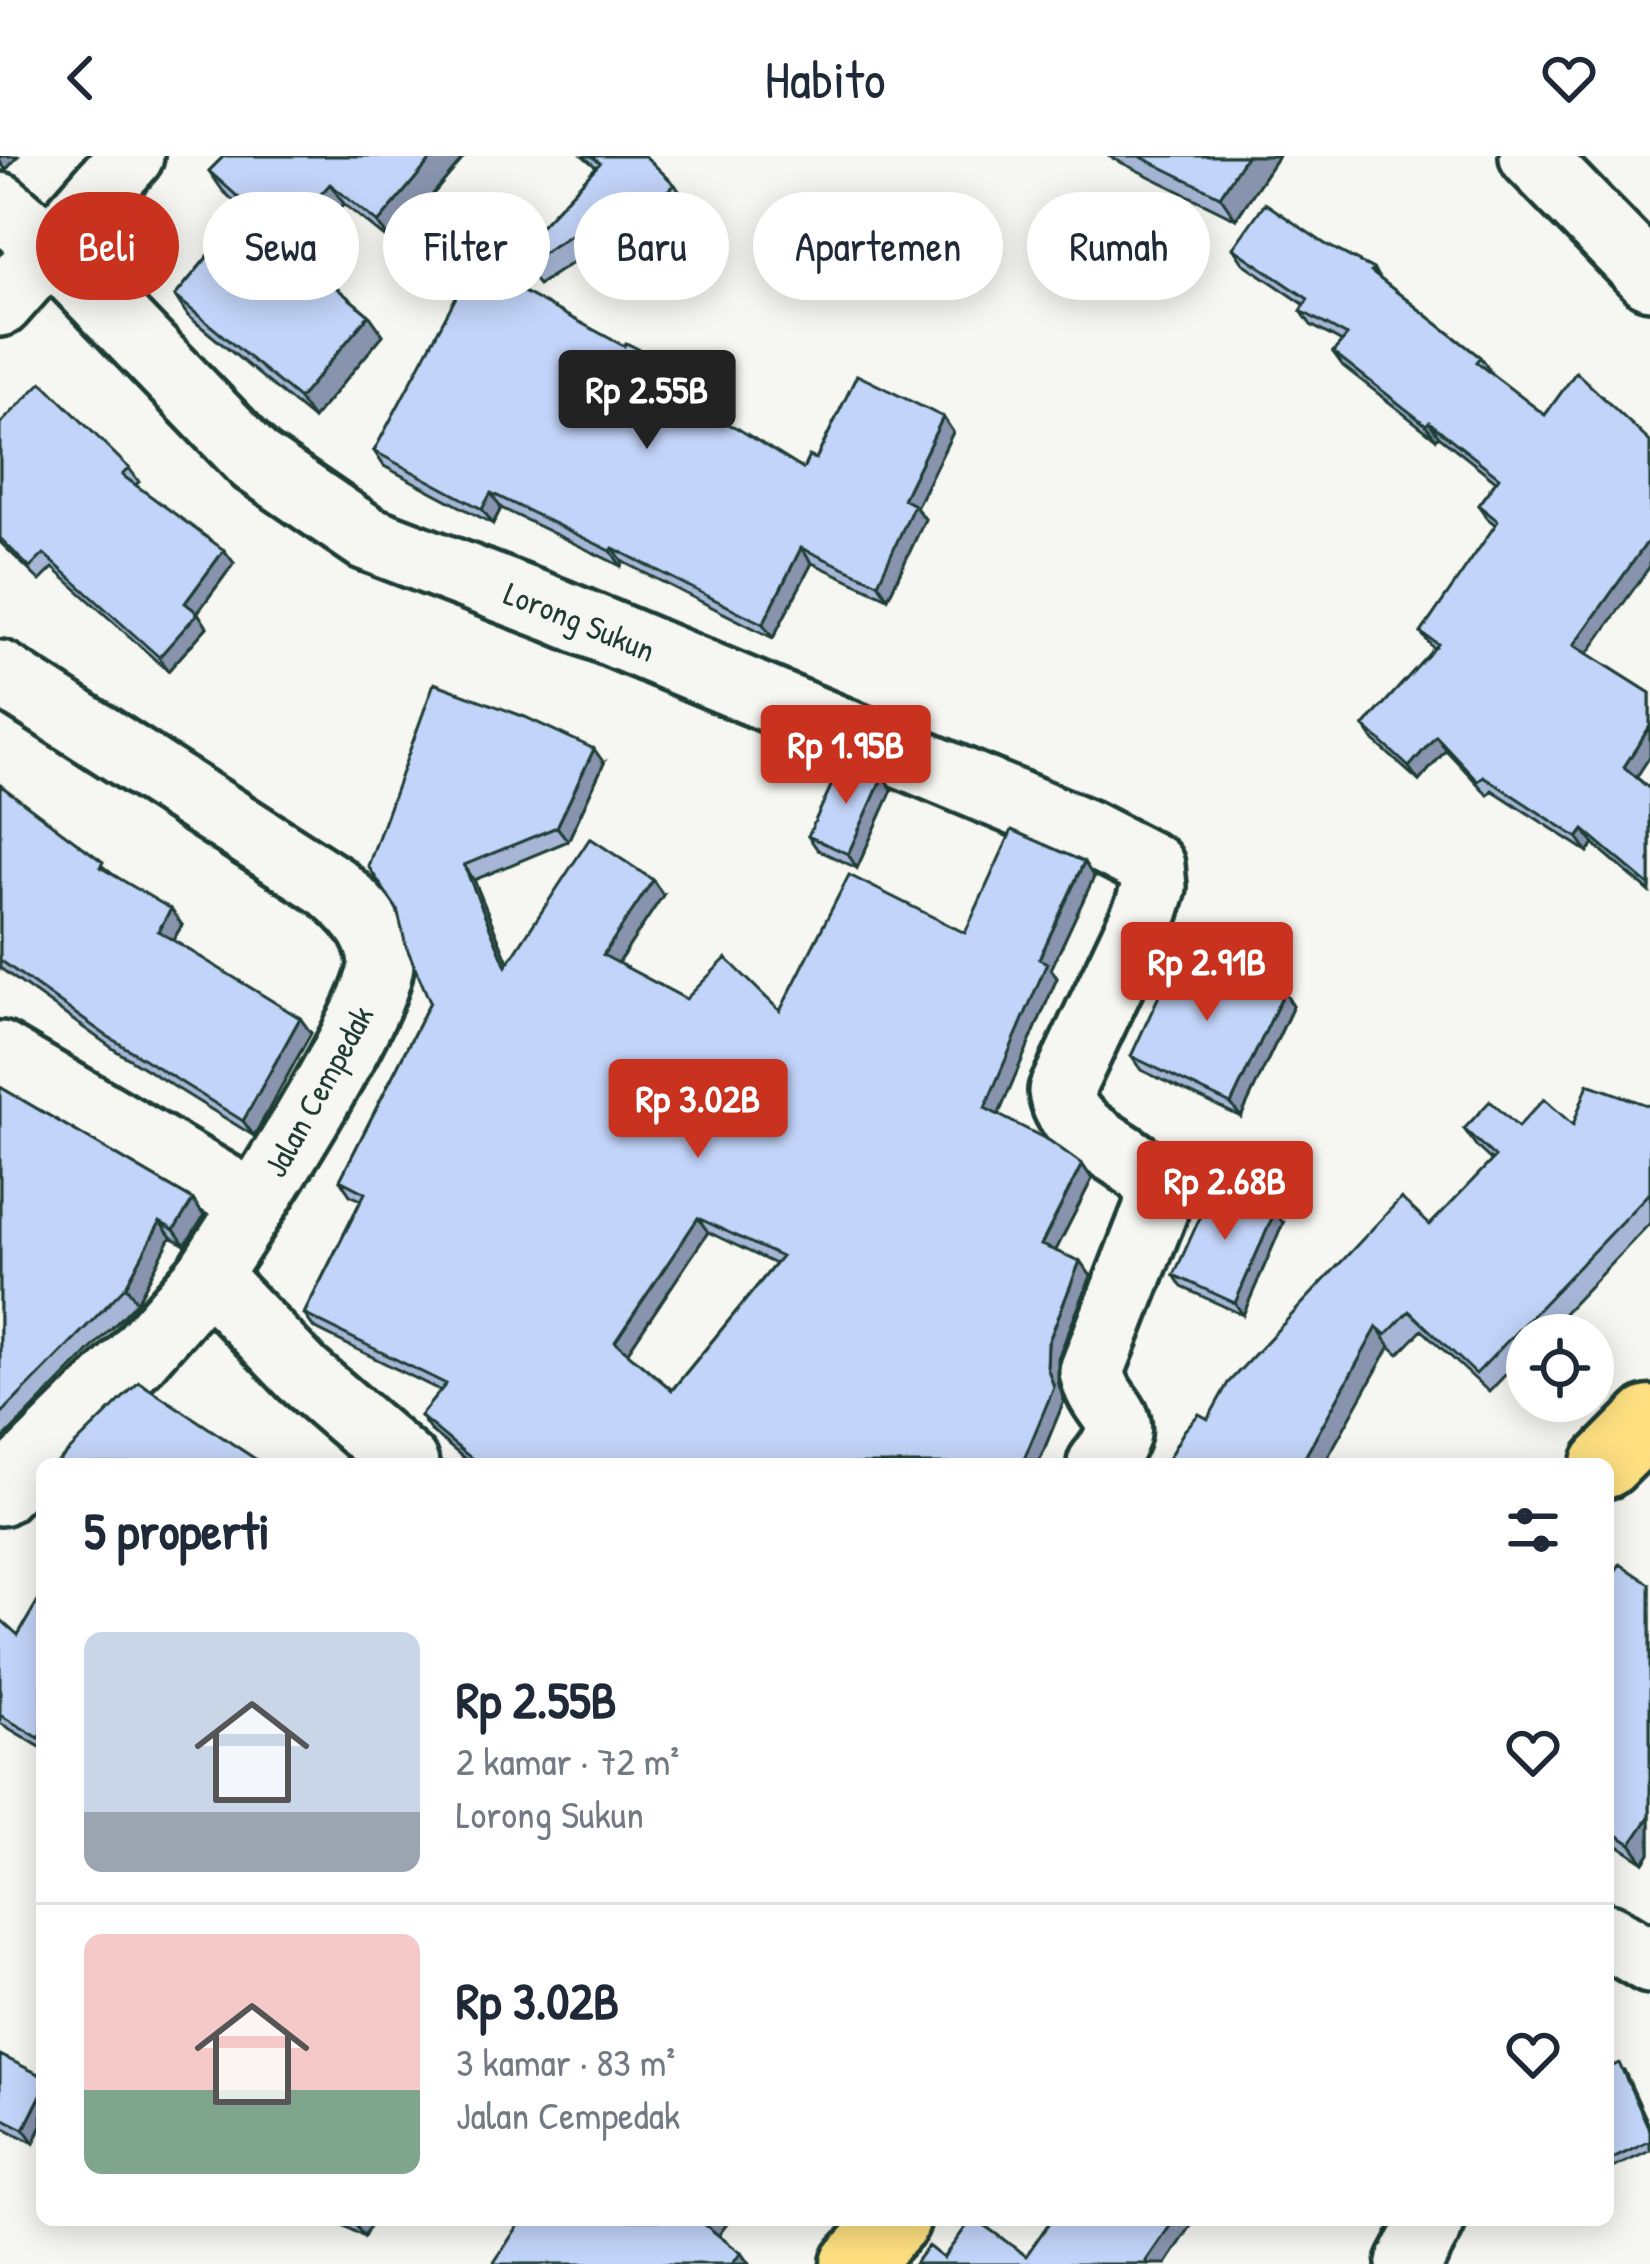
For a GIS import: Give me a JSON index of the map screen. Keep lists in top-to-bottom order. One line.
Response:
{"streets":{"street":["Lorong Sukun","Jalan Cempedak"]},"page":{"header":"Habito","chip":["Beli","Sewa","Filter","Baru","Apartemen","Rumah"],"price":["Rp 2.55B","Rp 1.95B","Rp 2.91B","Rp 3.02B","Rp 2.68B"],"heading":"5 properti","list":[{"name":"Rp 2.55B","note":"2 kamar · 72 m² · Lorong Sukun"},{"name":"Rp 3.02B","note":"3 kamar · 83 m² · Jalan Cempedak"}]}}
